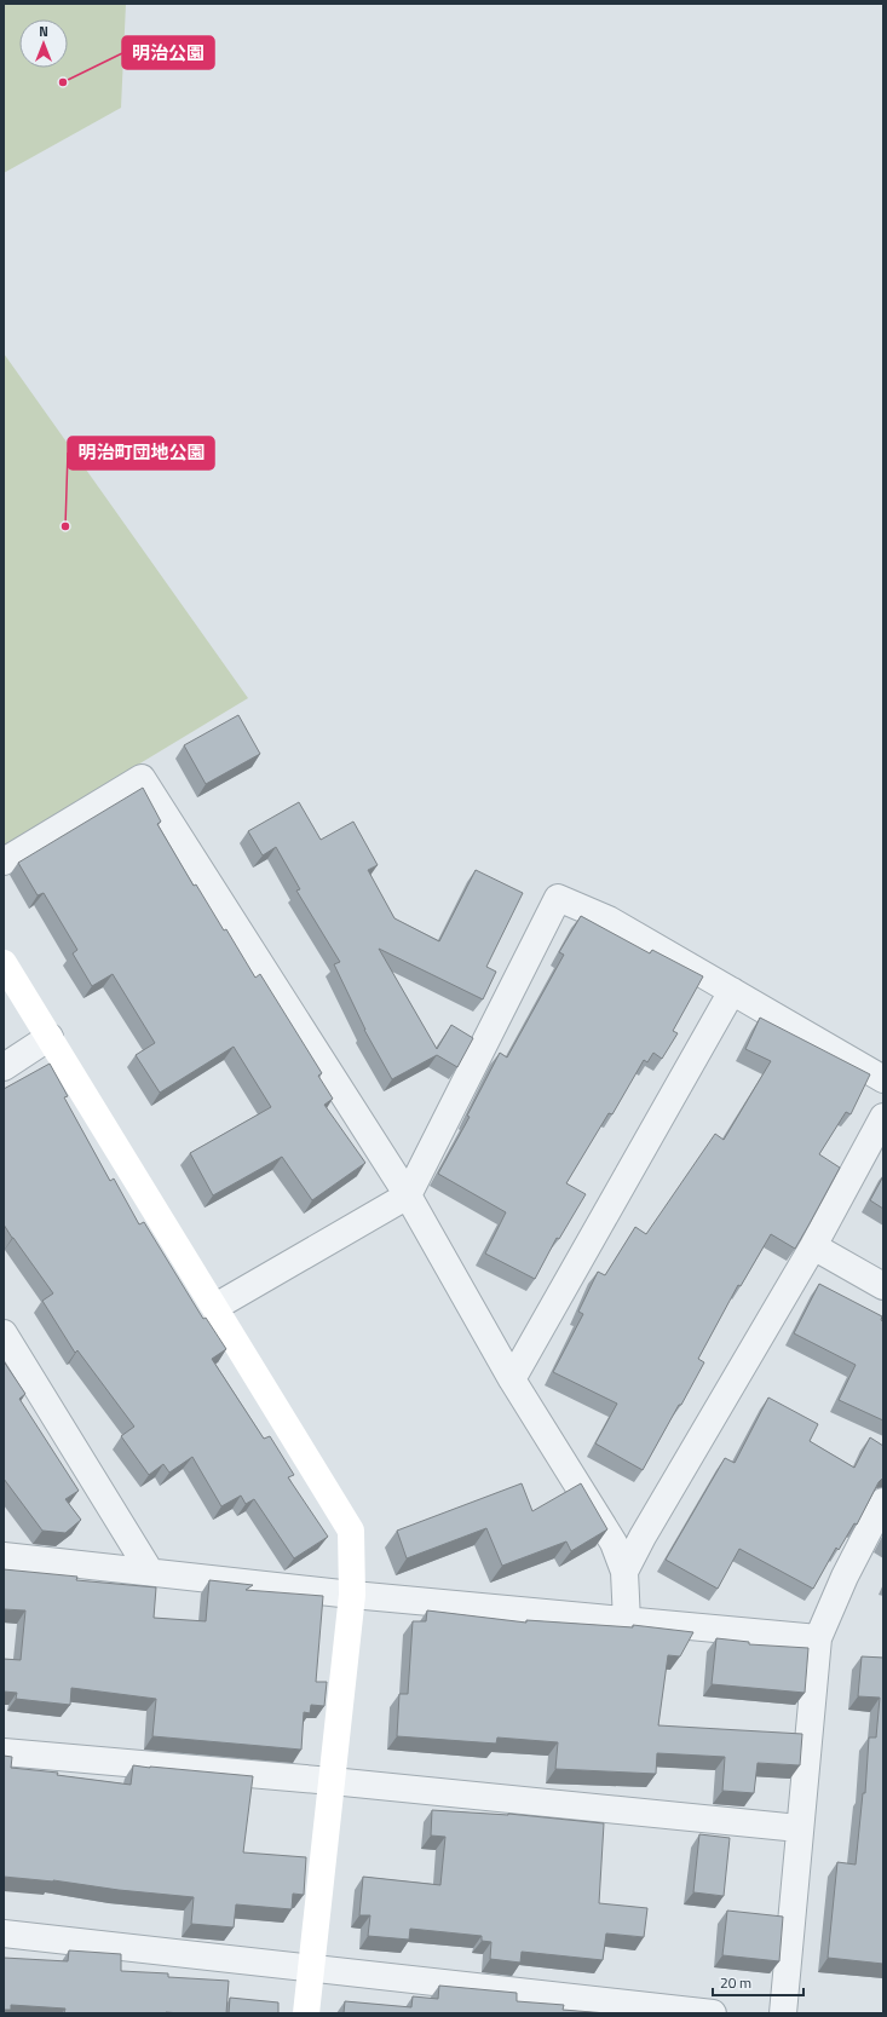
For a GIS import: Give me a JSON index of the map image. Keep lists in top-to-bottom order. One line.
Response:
{"places":["明治公園","明治町団地公園"],"scale_bar":"20 m","north":"top"}
